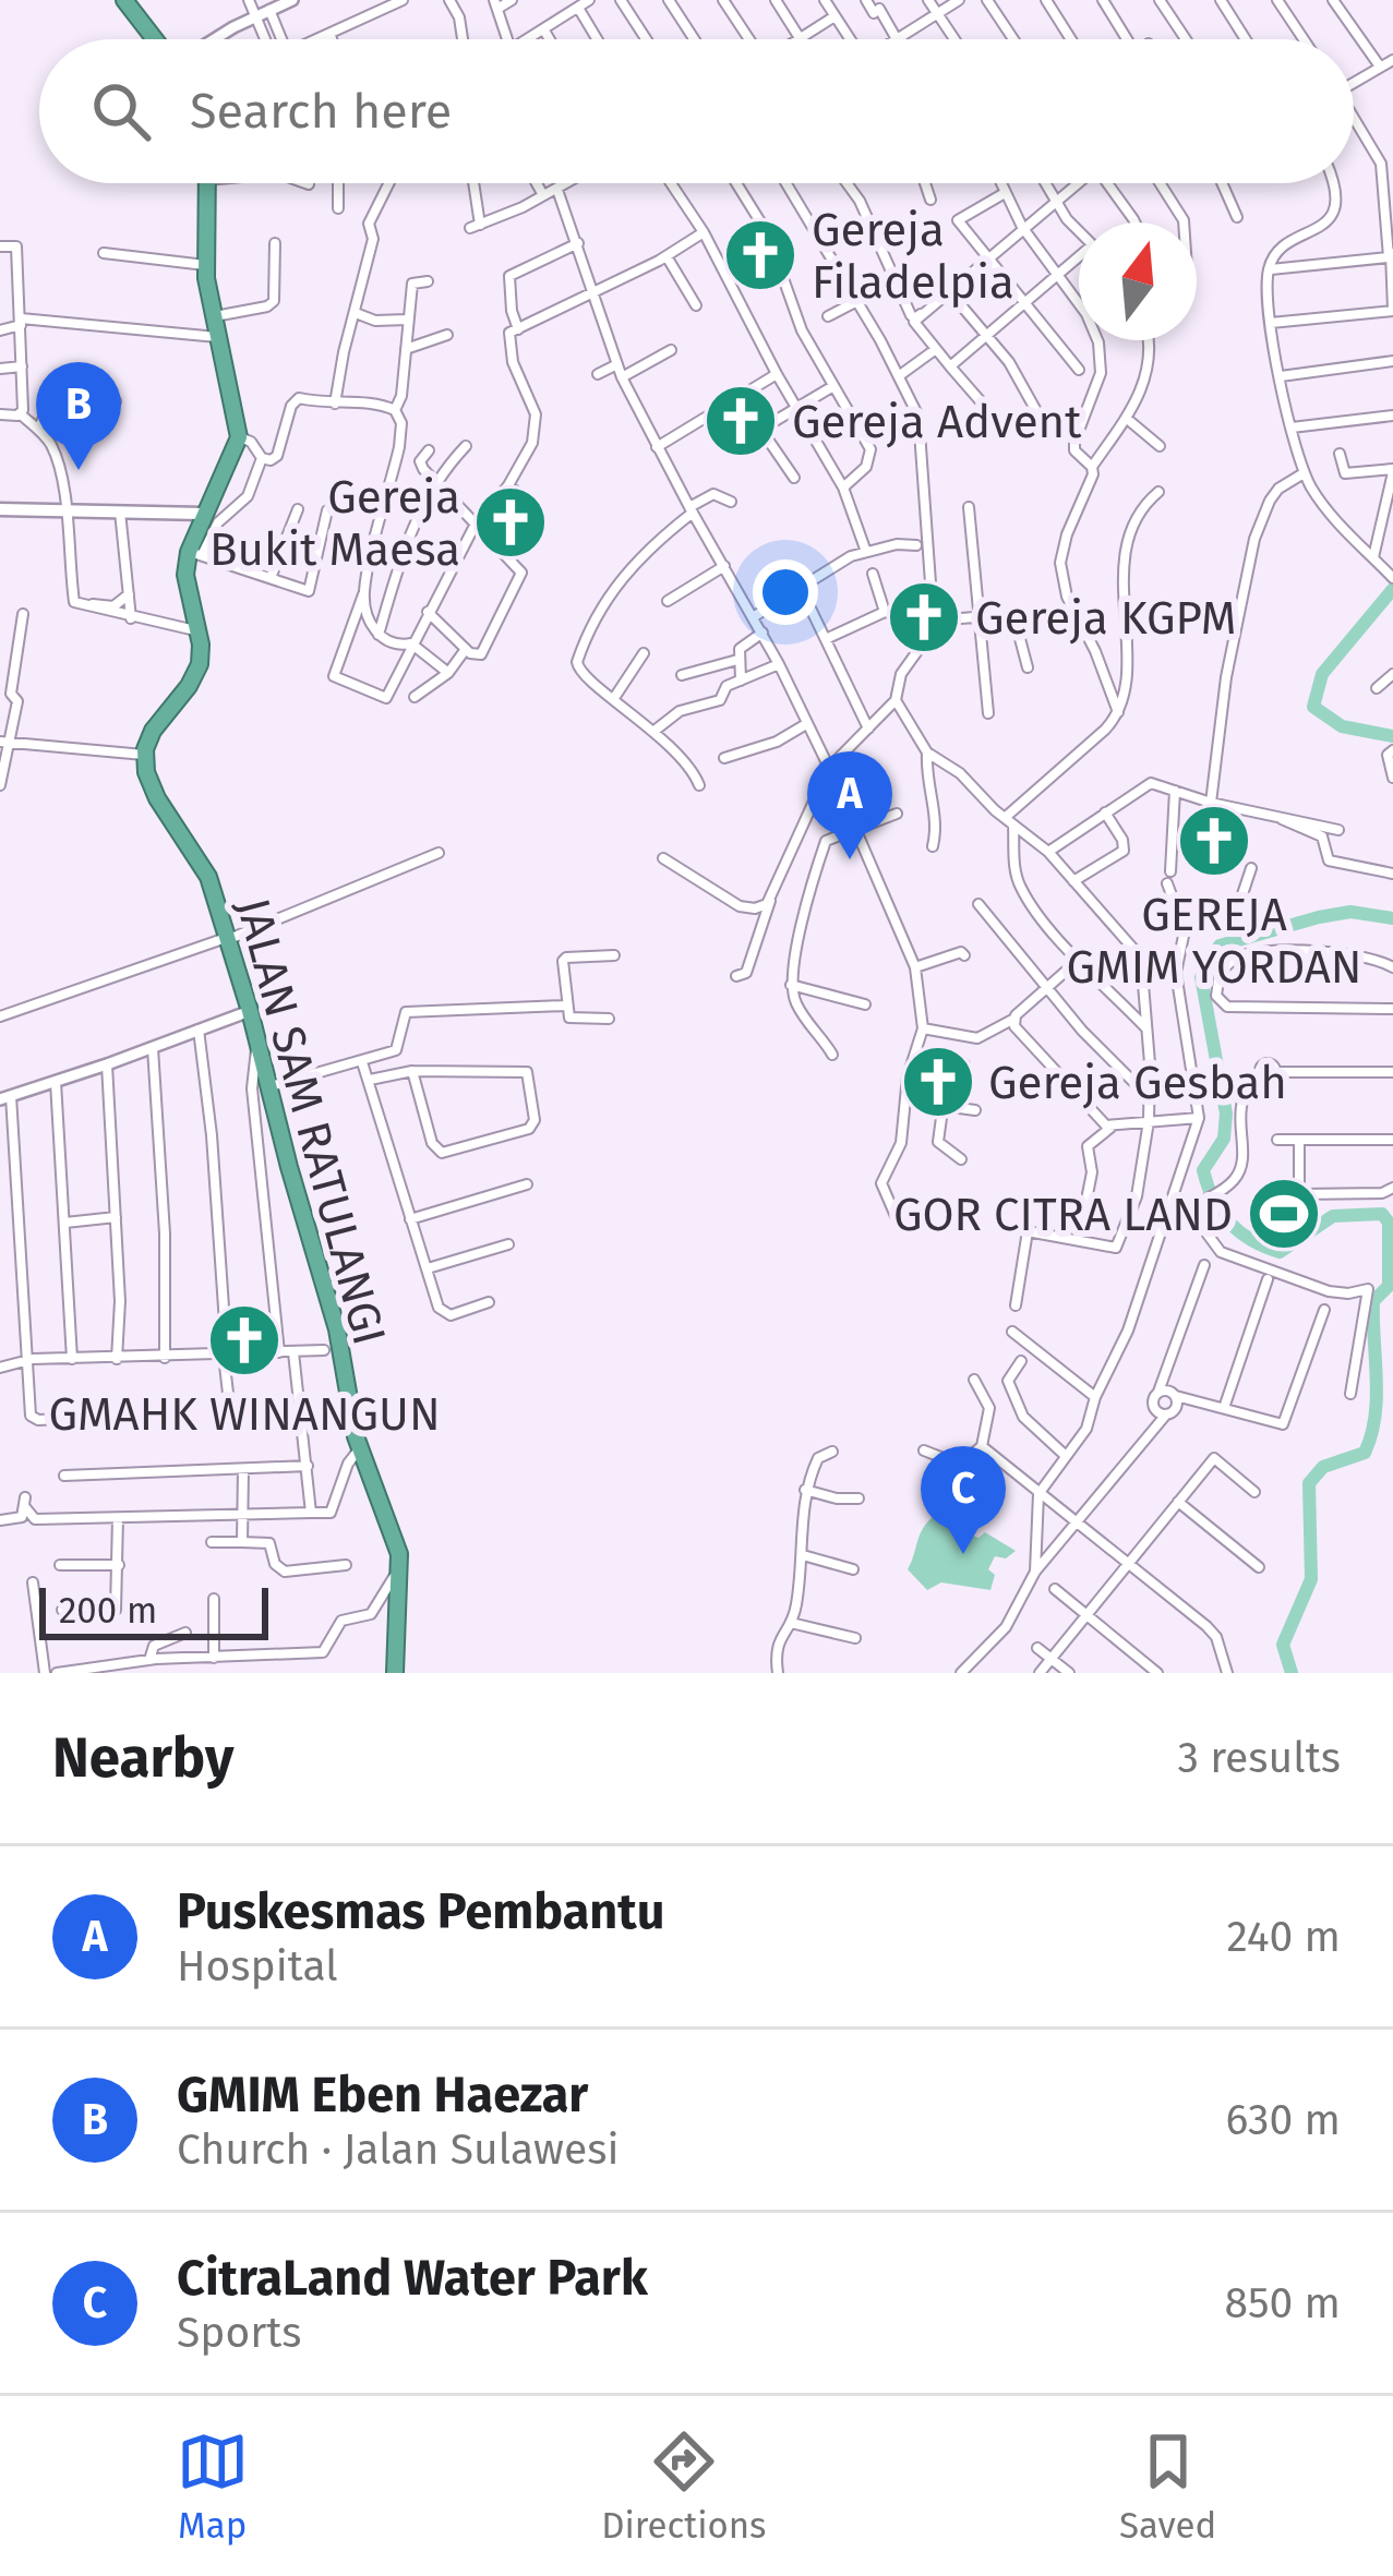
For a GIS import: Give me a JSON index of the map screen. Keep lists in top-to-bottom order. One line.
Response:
{"streets":{"highway":["JALAN SAM RATULANGI"]},"places":{"church":["Gereja Filadelpia","Gereja Advent","Gereja Bukit Maesa","Gereja KGPM","GEREJA GMIM YORDAN","Gereja Gesbah","GMAHK WINANGUN"],"sports":["GOR CITRA LAND"]},"scale_bar":"200 m","north":"top","page":{"search":"Search here","pins":["B","A","C"],"scale":"200 m","heading":["Nearby","3 results"],"list":[{"mark":"A","name":"Puskesmas Pembantu","note":"Hospital","value":"240 m"},{"mark":"B","name":"GMIM Eben Haezar","note":"Church · Jalan Sulawesi","value":"630 m"},{"mark":"C","name":"CitraLand Water Park","note":"Sports","value":"850 m"}],"nav":["Map","Directions","Saved"]}}
